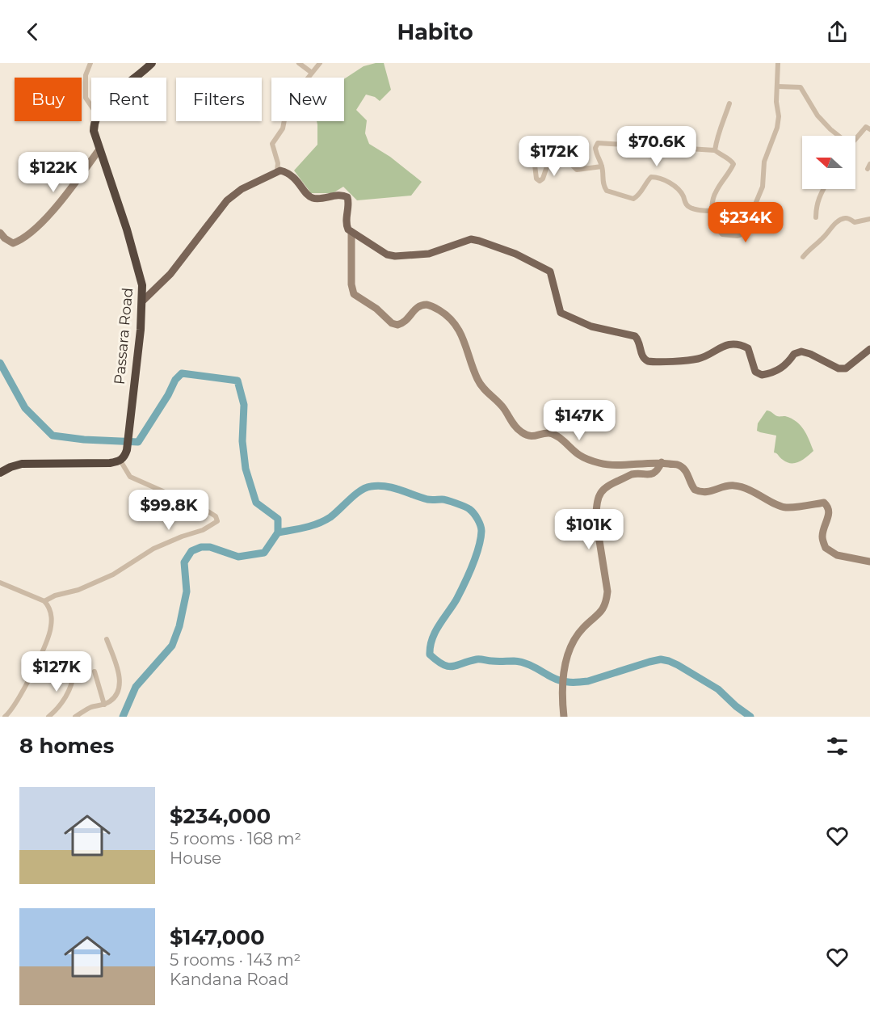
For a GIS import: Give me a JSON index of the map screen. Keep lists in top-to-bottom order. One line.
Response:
{"streets":{"highway":["Passara Road"]},"north":"left","page":{"header":"Habito","chip":["Buy","Rent","Filters","New"],"price":["$70.6K","$172K","$122K","$234K","$147K","$99.8K","$101K","$127K"],"heading":"8 homes","list":[{"name":"$234,000","note":"5 rooms · 168 m² · House"},{"name":"$147,000","note":"5 rooms · 143 m² · Kandana Road"}]}}
